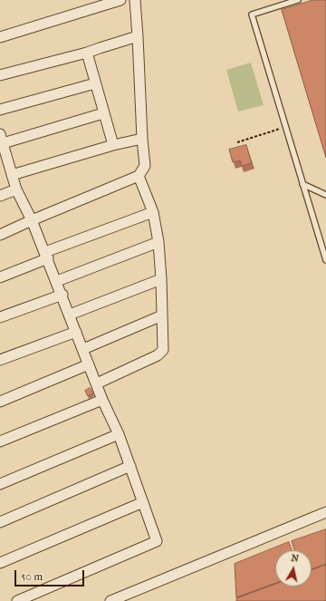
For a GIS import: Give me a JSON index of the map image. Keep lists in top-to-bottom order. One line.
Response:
{"scale_bar":"50 m","north":"top"}
